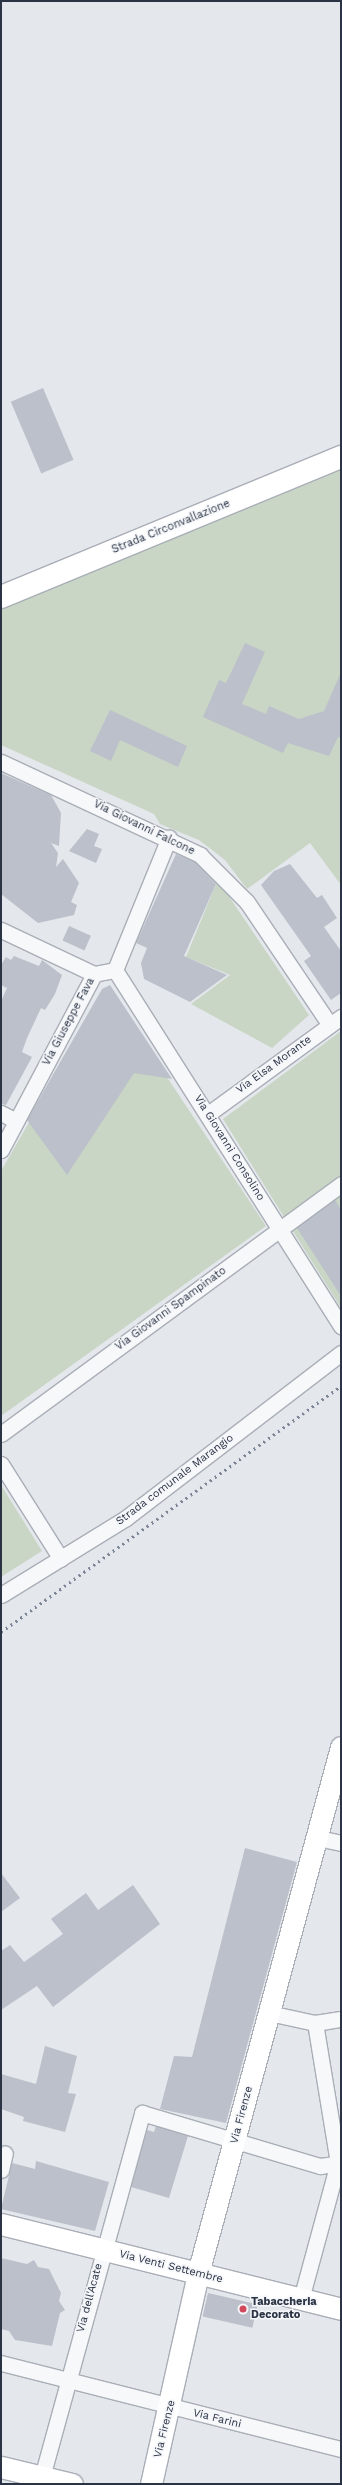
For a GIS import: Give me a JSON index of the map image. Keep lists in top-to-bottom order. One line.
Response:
{"streets":{"main road":["Strada Circonvallazione"],"street":["Via Giovanni Falcone","Via Giuseppe Fava","Via Elsa Morante","Via Giovanni Consolino","Via Giovanni Spampinato","Strada comunale Marangio","Via Firenze","Via Venti Settembre","Via dell'Acate","Via Farini"]},"crossings":[["Via Giovanni Falcone","Via Elsa Morante"],["Via Giuseppe Fava","Via Giovanni Consolino"],["Via Elsa Morante","Via Giovanni Consolino"],["Via Giovanni Consolino","Via Giovanni Spampinato"],["Via Firenze","Via Venti Settembre"],["Via Firenze","Via dell'Acate"],["Via Firenze","Via Farini"],["Via Venti Settembre","Via dell'Acate"],["Via dell'Acate","Via Farini"]],"places":["Tabaccheria Decorato"]}
